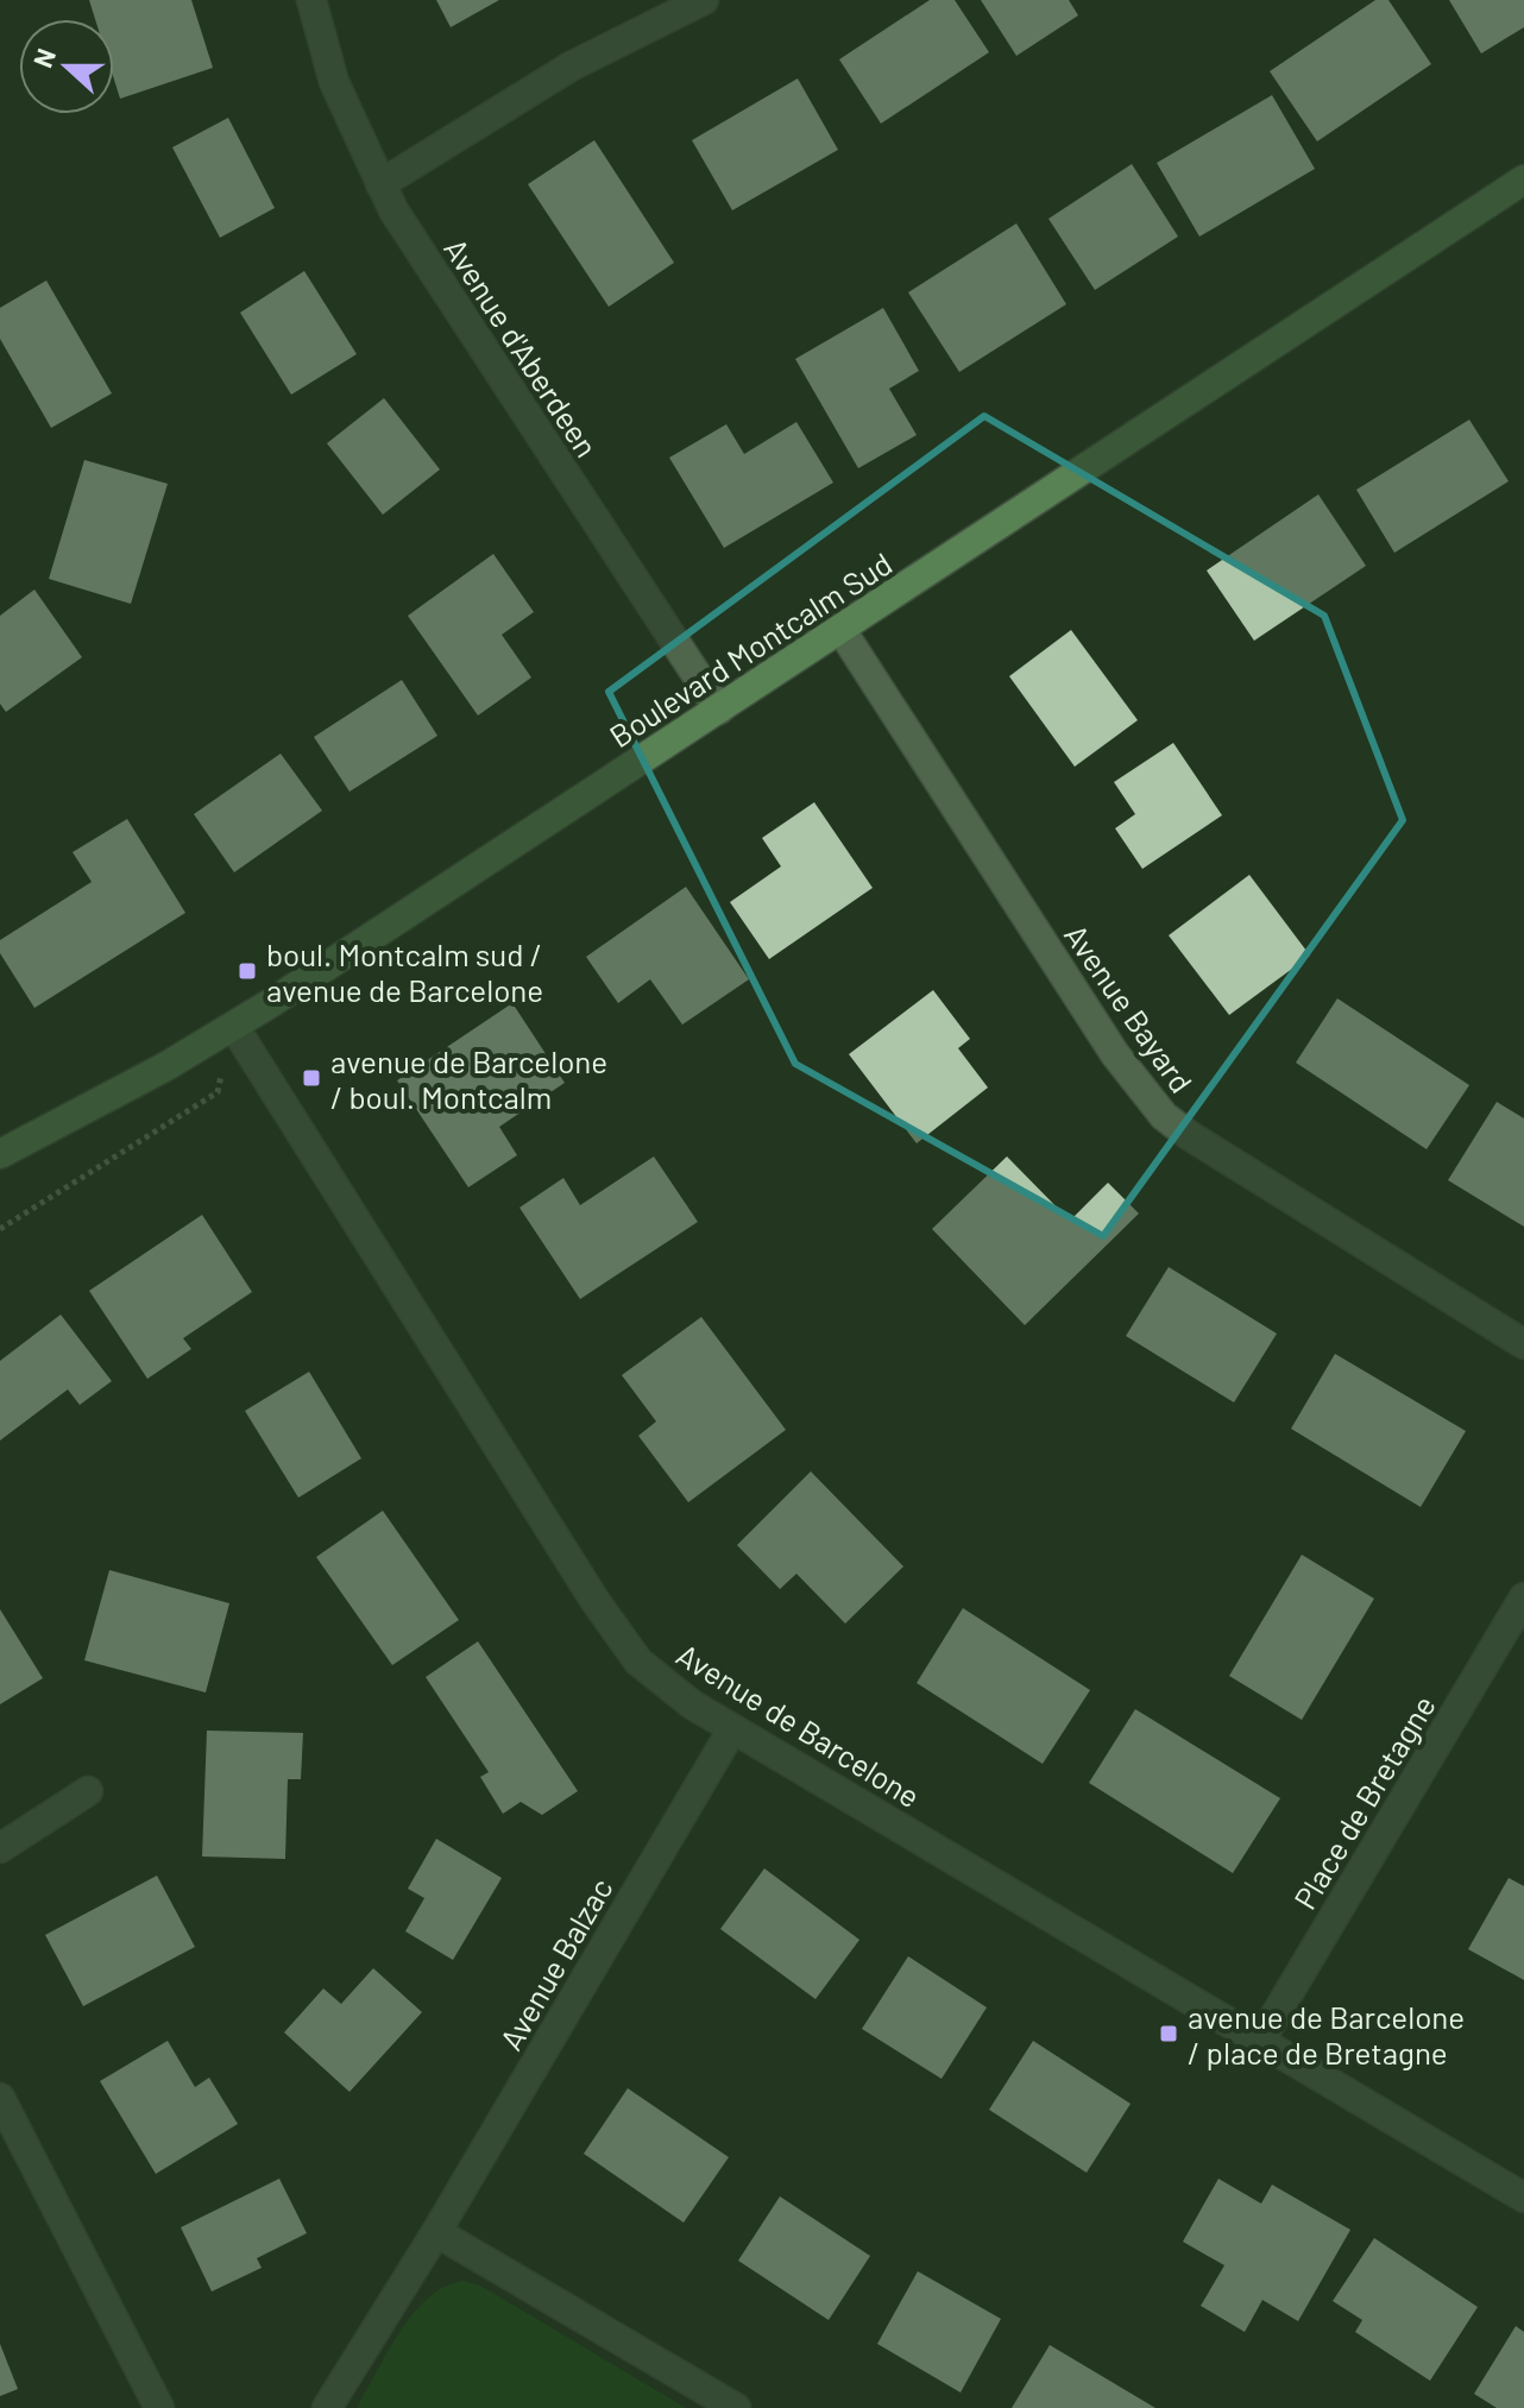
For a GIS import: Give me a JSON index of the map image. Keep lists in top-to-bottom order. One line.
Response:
{"streets":{"street":["Avenue d'Aberdeen","Boulevard Montcalm Sud","Avenue Bayard","Avenue de Barcelone","Place de Bretagne","Avenue Balzac"]},"crossings":[["Avenue d'Aberdeen","Boulevard Montcalm Sud"],["Boulevard Montcalm Sud","Avenue Bayard"],["Boulevard Montcalm Sud","Avenue de Barcelone"],["Avenue de Barcelone","Place de Bretagne"],["Avenue de Barcelone","Avenue Balzac"]],"places":{"transit":["boul. Montcalm sud / avenue de Barcelone","avenue de Barcelone / boul. Montcalm","avenue de Barcelone / place de Bretagne"]},"north":"left"}
